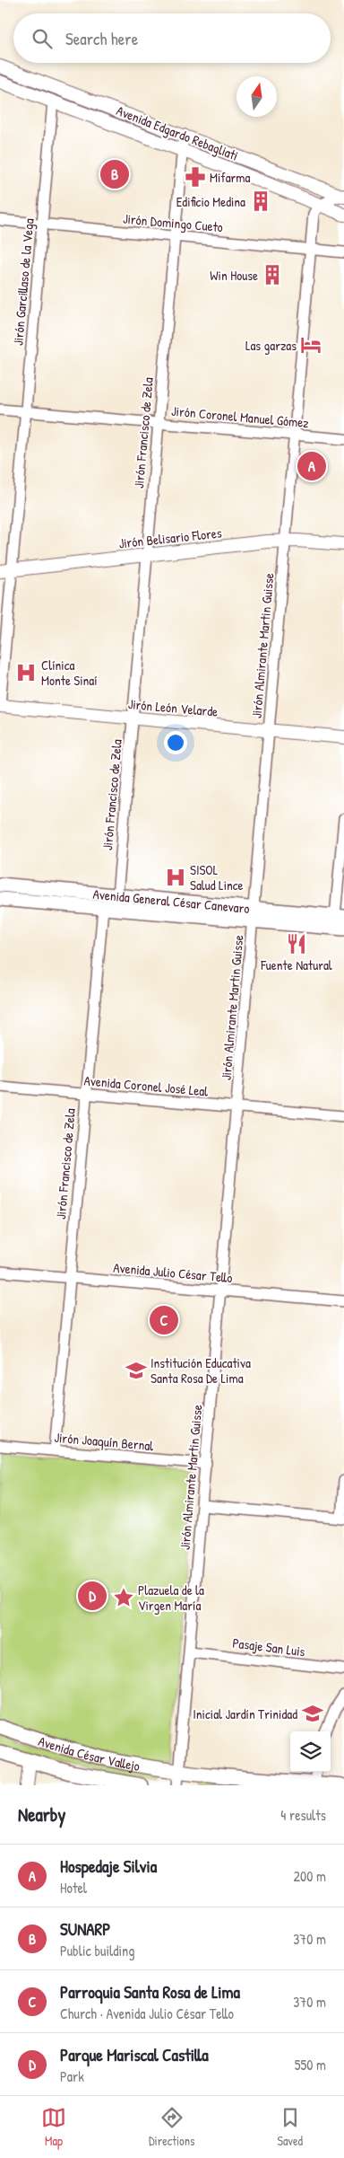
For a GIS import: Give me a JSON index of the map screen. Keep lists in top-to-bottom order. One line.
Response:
{"streets":{"main road":["Avenida General César Canevaro","Avenida César Vallejo"],"street":["Avenida Edgardo Rebagliati","Jirón Domingo Cueto","Jirón Garcillaso de la Vega","Jirón Coronel Manuel Gómez","Jirón Francisco de Zela","Jirón Belisario Flores","Jirón Almirante Martin Guisse","Jirón León Velarde","Avenida Coronel José Leal","Avenida Julio César Tello","Jirón Joaquín Bernal","Pasaje San Luis"]},"crossings":[["Avenida Edgardo Rebagliati","Jirón Garcillaso de la Vega"],["Avenida Edgardo Rebagliati","Jirón Francisco de Zela"],["Avenida Edgardo Rebagliati","Jirón Almirante Martin Guisse"],["Jirón Domingo Cueto","Jirón Garcillaso de la Vega"],["Jirón Domingo Cueto","Jirón Francisco de Zela"],["Jirón Domingo Cueto","Jirón Almirante Martin Guisse"],["Jirón Garcillaso de la Vega","Jirón Coronel Manuel Gómez"],["Jirón Garcillaso de la Vega","Jirón Belisario Flores"],["Jirón Garcillaso de la Vega","Jirón León Velarde"],["Jirón Coronel Manuel Gómez","Jirón Francisco de Zela"],["Jirón Coronel Manuel Gómez","Jirón Almirante Martin Guisse"],["Jirón Francisco de Zela","Jirón Belisario Flores"],["Jirón Francisco de Zela","Jirón León Velarde"],["Jirón Francisco de Zela","Avenida General César Canevaro"],["Jirón Francisco de Zela","Avenida Coronel José Leal"],["Jirón Francisco de Zela","Avenida Julio César Tello"],["Jirón Francisco de Zela","Jirón Joaquín Bernal"],["Jirón Belisario Flores","Jirón Almirante Martin Guisse"],["Jirón Almirante Martin Guisse","Jirón León Velarde"],["Jirón Almirante Martin Guisse","Avenida General César Canevaro"],["Jirón Almirante Martin Guisse","Avenida Coronel José Leal"],["Jirón Almirante Martin Guisse","Avenida Julio César Tello"],["Jirón Almirante Martin Guisse","Jirón Joaquín Bernal"],["Jirón Almirante Martin Guisse","Pasaje San Luis"],["Jirón Almirante Martin Guisse","Avenida César Vallejo"]],"places":{"pharmacy":["Mifarma"],"building":["Edificio Medina","Win House"],"hotel":["Las garzas"],"hospital":["Clínica Monte Sinaí","SISOL Salud Lince"],"restaurant":["Fuente Natural"],"school or university":["Institución Educativa Santa Rosa De Lima","Inicial Jardín Trinidad"],"place":["Plazuela de la Virgen María"]},"north":"top","page":{"search":"Search here","pins":["B","A","C","D"],"heading":["Nearby","4 results"],"list":[{"mark":"A","name":"Hospedaje Silvia","note":"Hotel","value":"200 m"},{"mark":"B","name":"SUNARP","note":"Public building","value":"370 m"},{"mark":"C","name":"Parroquia Santa Rosa de Lima","note":"Church · Avenida Julio César Tello","value":"370 m"},{"mark":"D","name":"Parque Mariscal Castilla","note":"Park","value":"550 m"}],"nav":["Map","Directions","Saved"]}}
